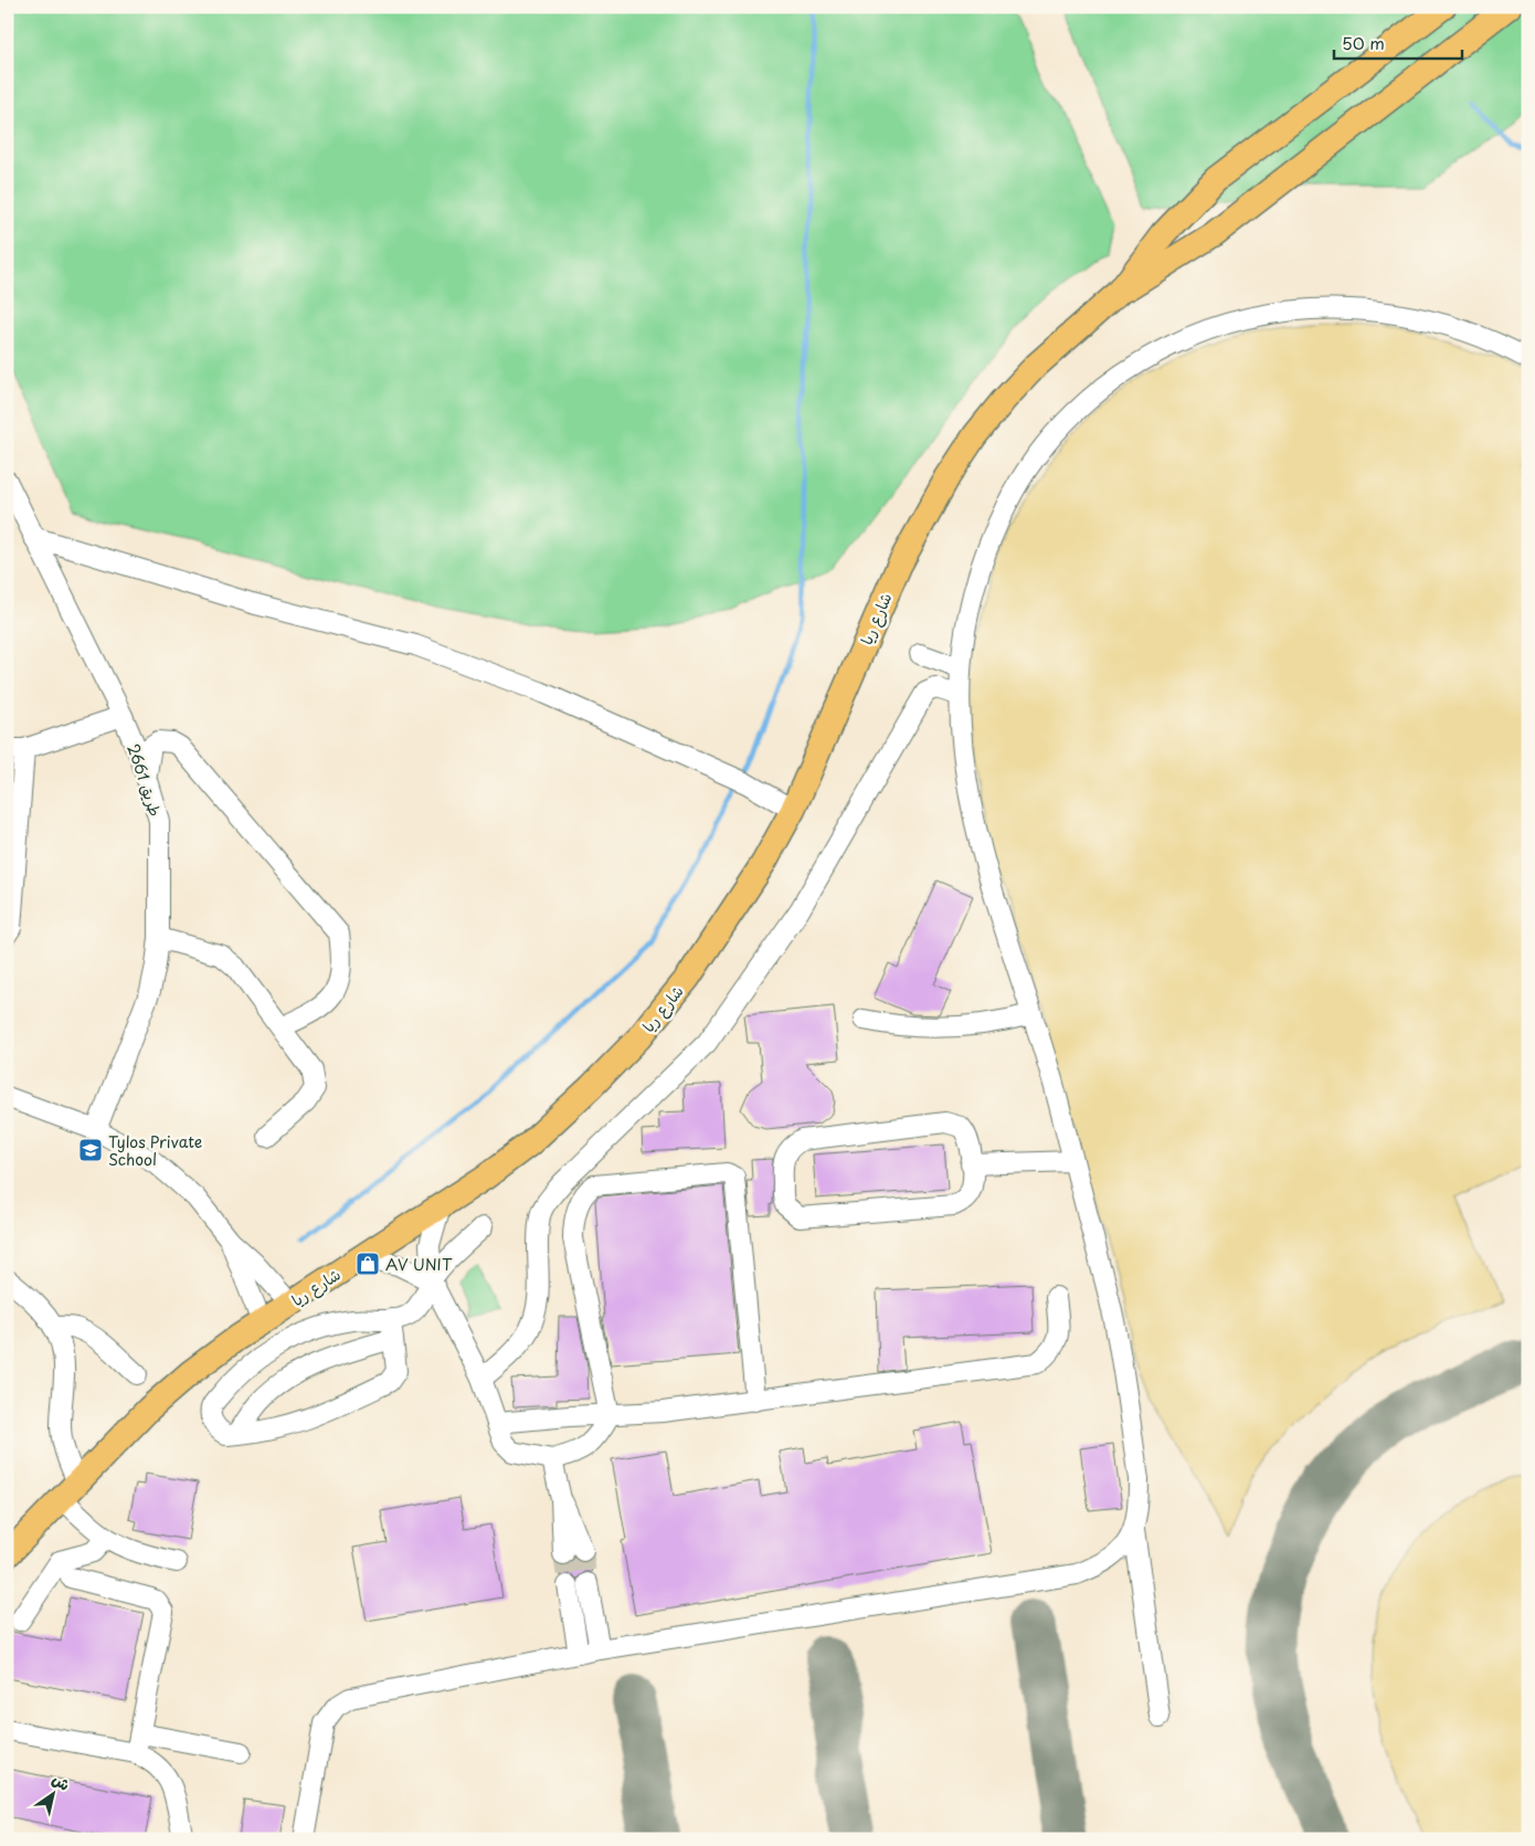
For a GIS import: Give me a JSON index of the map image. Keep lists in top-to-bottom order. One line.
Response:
{"streets":{"main road":["شارع ريا"],"street":["طريق 2661"]},"places":{"school or university":["Tylos Private School"],"shop":["AV UNIT"]},"scale_bar":"50 m","north":"top right"}
